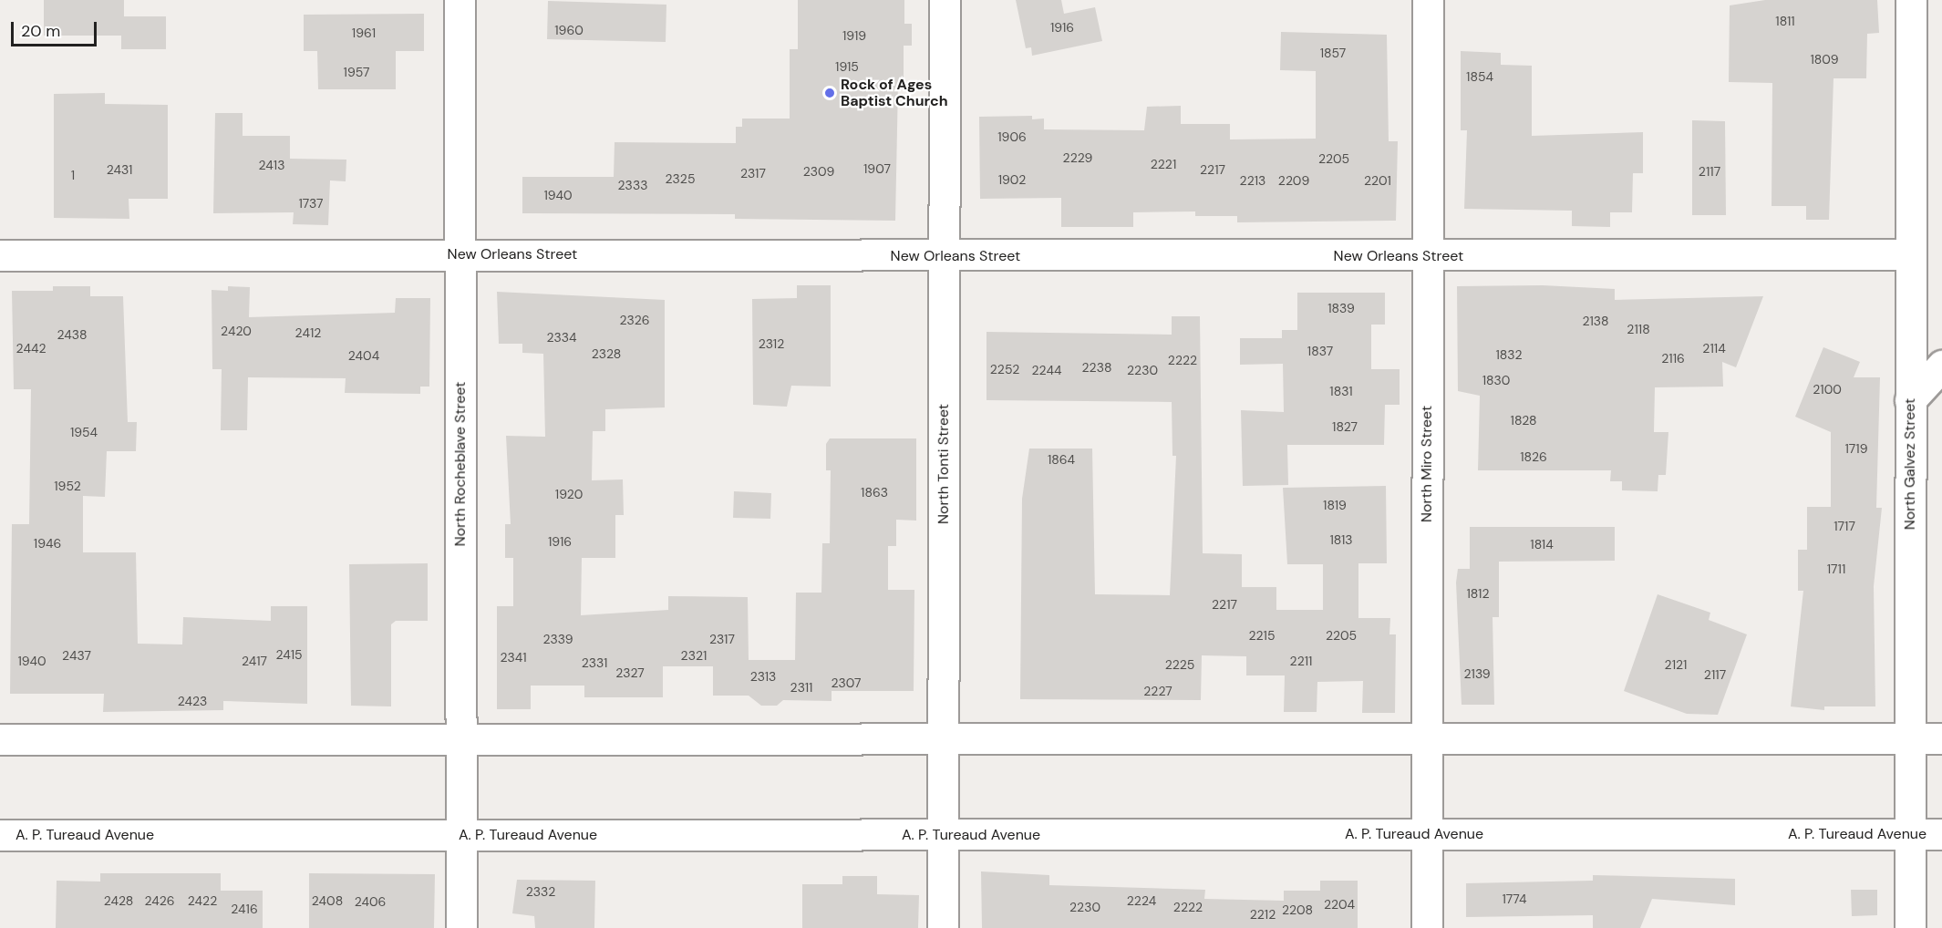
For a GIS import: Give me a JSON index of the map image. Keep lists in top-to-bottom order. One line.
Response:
{"streets":{"street":["New Orleans Street","North Rocheblave Street","North Tonti Street","North Miro Street","North Galvez Street","A. P. Tureaud Avenue"]},"crossings":[["New Orleans Street","North Rocheblave Street"],["New Orleans Street","North Tonti Street"],["New Orleans Street","North Miro Street"],["New Orleans Street","North Galvez Street"],["North Rocheblave Street","A. P. Tureaud Avenue"],["North Tonti Street","A. P. Tureaud Avenue"],["North Miro Street","A. P. Tureaud Avenue"],["North Galvez Street","A. P. Tureaud Avenue"]],"places":["Rock of Ages Baptist Church"],"house_numbers":["1811","1916","1960","1961","1919","1857","1809","1915","1957","1854","1906","2229","2205","2221","2413","1907","2431","2217","2309","2117","2317","1","2325","1902","2213","2209","2201","2333","1940","1737","1839","2326","2138","2118","2420","2412","2438","2334","2312","2442","2114","1837","2328","1832","2404","2116","2222","2238","2252","2244","2230","1830","2100","1831","1828","1827","1954","1719","1826","1864","1952","1863","1920","1819","1717","1813","1916","1946","1814","1711","1812","2217","2215","2205","2339","2317","2415","2437","2321","2341","1940","2417","2211","2331","2225","2121","2327","2139","2117","2313","2307","2311","2227","2423","2332","1774","2428","2426","2422","2408","2224","2406","2204","2230","2222","2416","2208","2212"],"scale_bar":"20 m"}
